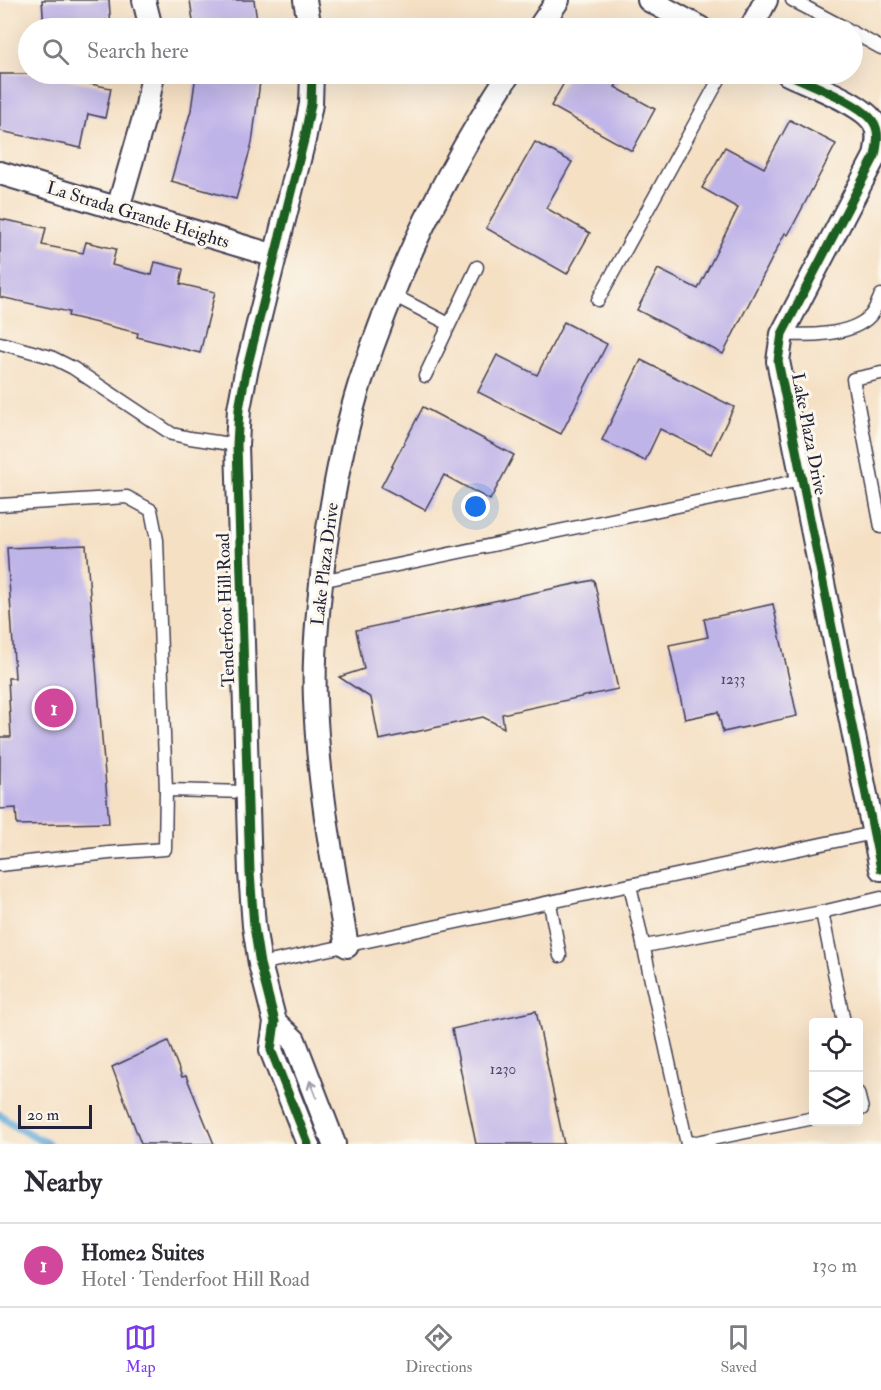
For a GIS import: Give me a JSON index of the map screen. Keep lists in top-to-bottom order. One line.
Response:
{"streets":{"street":["La Strada Grande Heights","Lake Plaza Drive","Tenderfoot Hill Road"]},"crossings":[["La Strada Grande Heights","Tenderfoot Hill Road"]],"house_numbers":["1233","1230"],"scale_bar":"20 m","page":{"search":"Search here","pins":"1","scale":"20 m","heading":"Nearby","list":[{"mark":"1","name":"Home2 Suites","note":"Hotel · Tenderfoot Hill Road","value":"130 m"}],"nav":["Map","Directions","Saved"]}}
